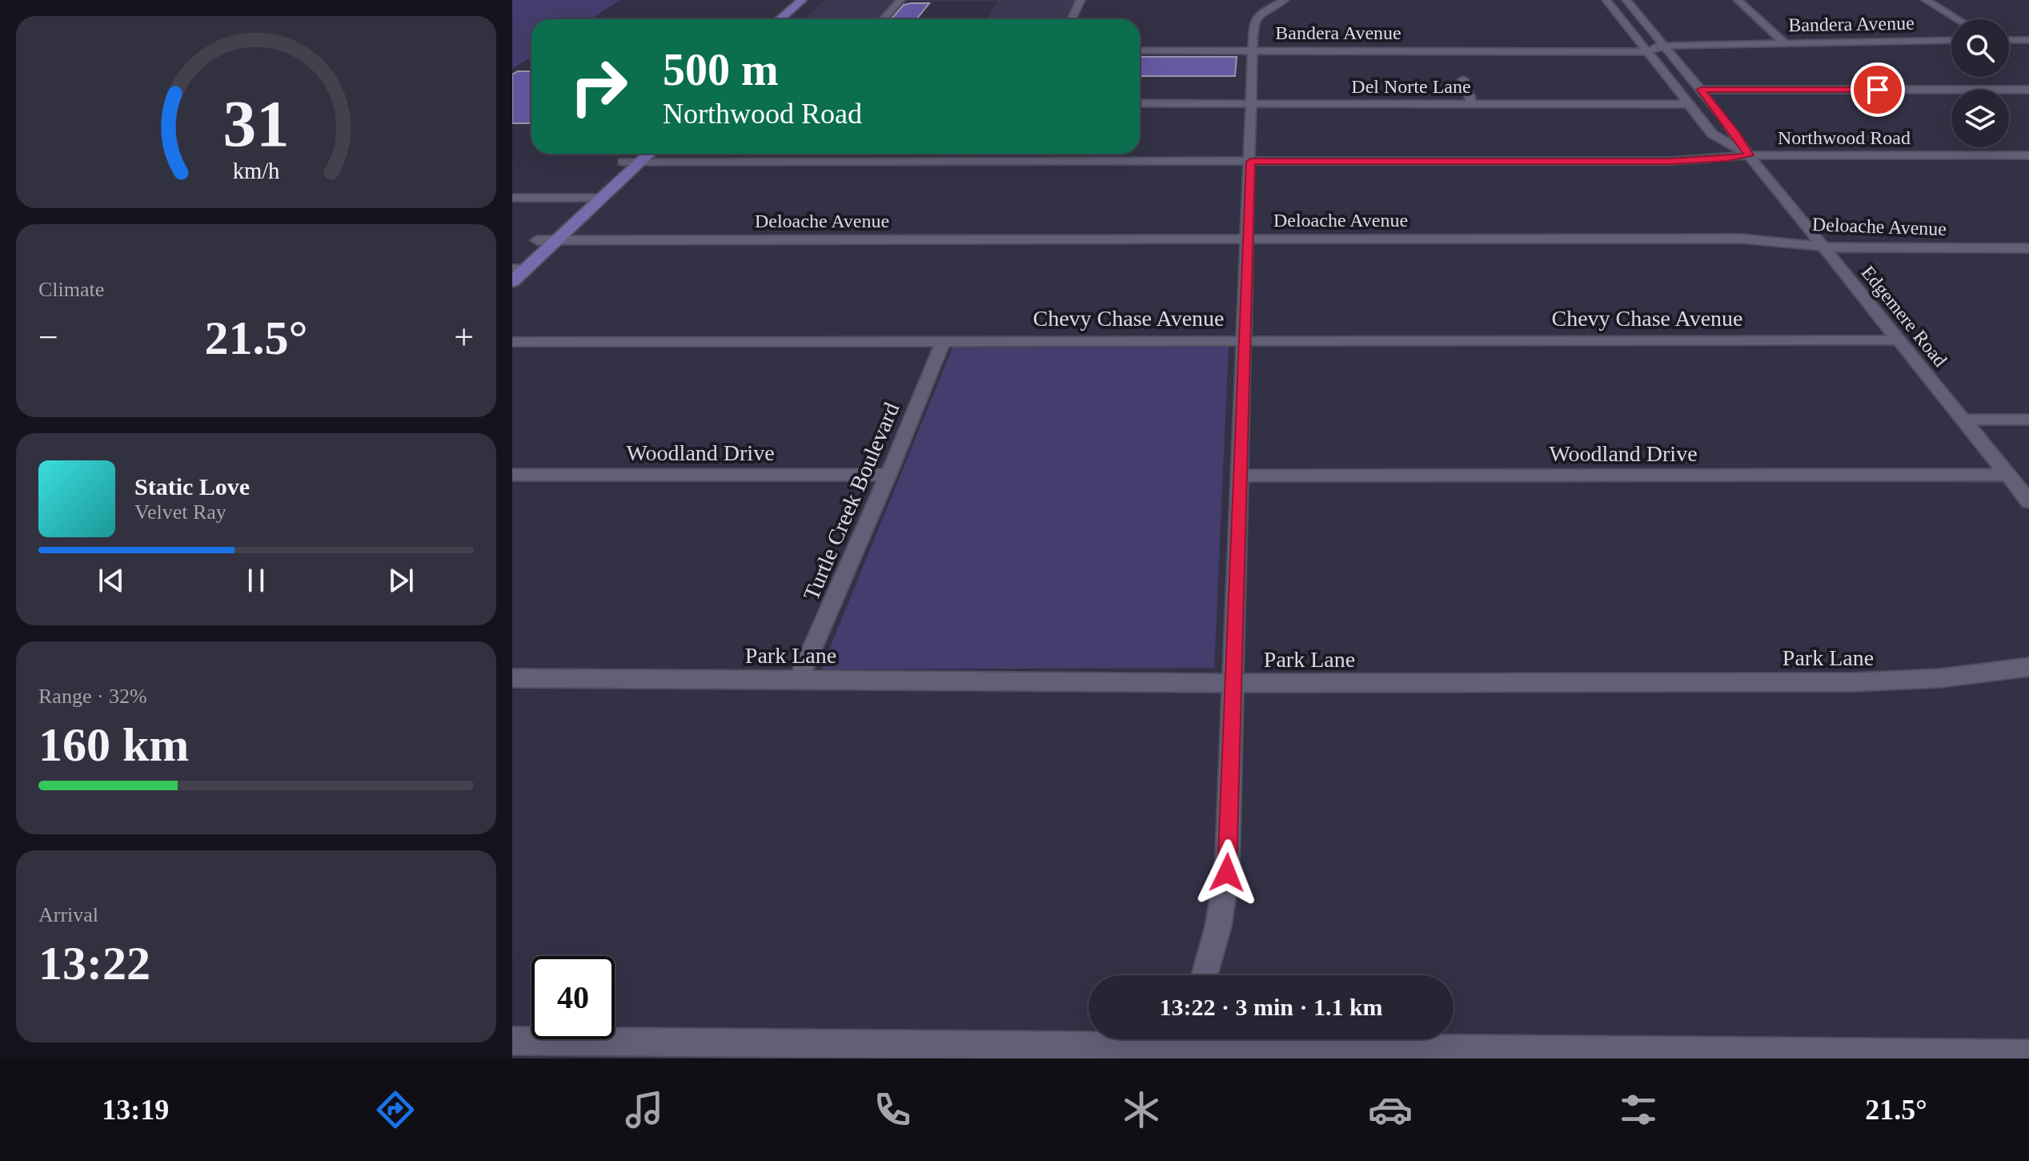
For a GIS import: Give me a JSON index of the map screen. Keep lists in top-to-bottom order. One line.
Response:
{"streets":{"street":["Bandera Avenue","Del Norte Lane","Northwood Road","Deloache Avenue","Edgemere Road","Chevy Chase Avenue","Woodland Drive","Turtle Creek Boulevard","Park Lane"]},"crossings":[["Bandera Avenue","Edgemere Road"],["Del Norte Lane","Edgemere Road"],["Northwood Road","Edgemere Road"],["Deloache Avenue","Edgemere Road"],["Edgemere Road","Chevy Chase Avenue"],["Edgemere Road","Woodland Drive"],["Chevy Chase Avenue","Turtle Creek Boulevard"],["Woodland Drive","Turtle Creek Boulevard"],["Turtle Creek Boulevard","Park Lane"]],"page":{"turn":["500 m","Northwood Road"],"tile":["Climate",["Range · 32%","160 km"],["Arrival","13:22"]],"heat":["−","21.5°","+"],"song":["Static Love","Velvet Ray"],"limit":"40","trip":"13:22 · 3 min · 1.1 km","tabs":["13:19","21.5°"],"gauge":["31","km/h"]}}
